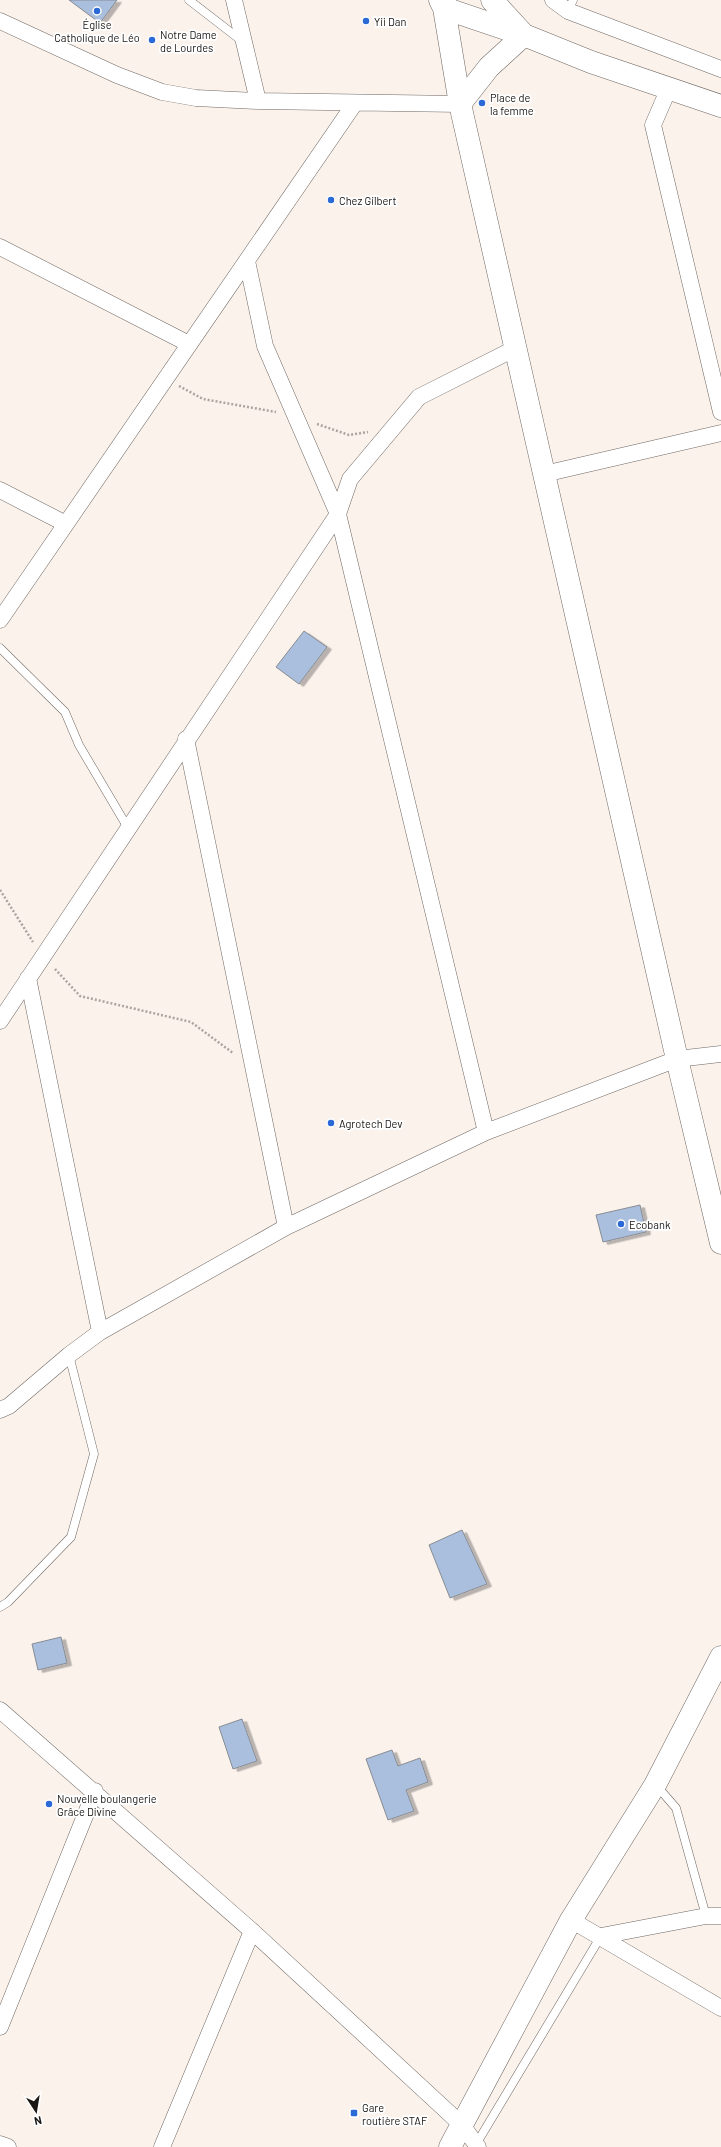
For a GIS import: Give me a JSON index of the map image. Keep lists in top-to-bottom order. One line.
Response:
{"places":{"other":["Église Catholique de Léo","Yii Dan","Notre Dame de Lourdes","Place de la femme","Chez Gilbert","Agrotech Dev","Ecobank","Nouvelle boulangerie Grâce Divine"],"transit":["Gare routière STAF"]},"north":"bottom"}
